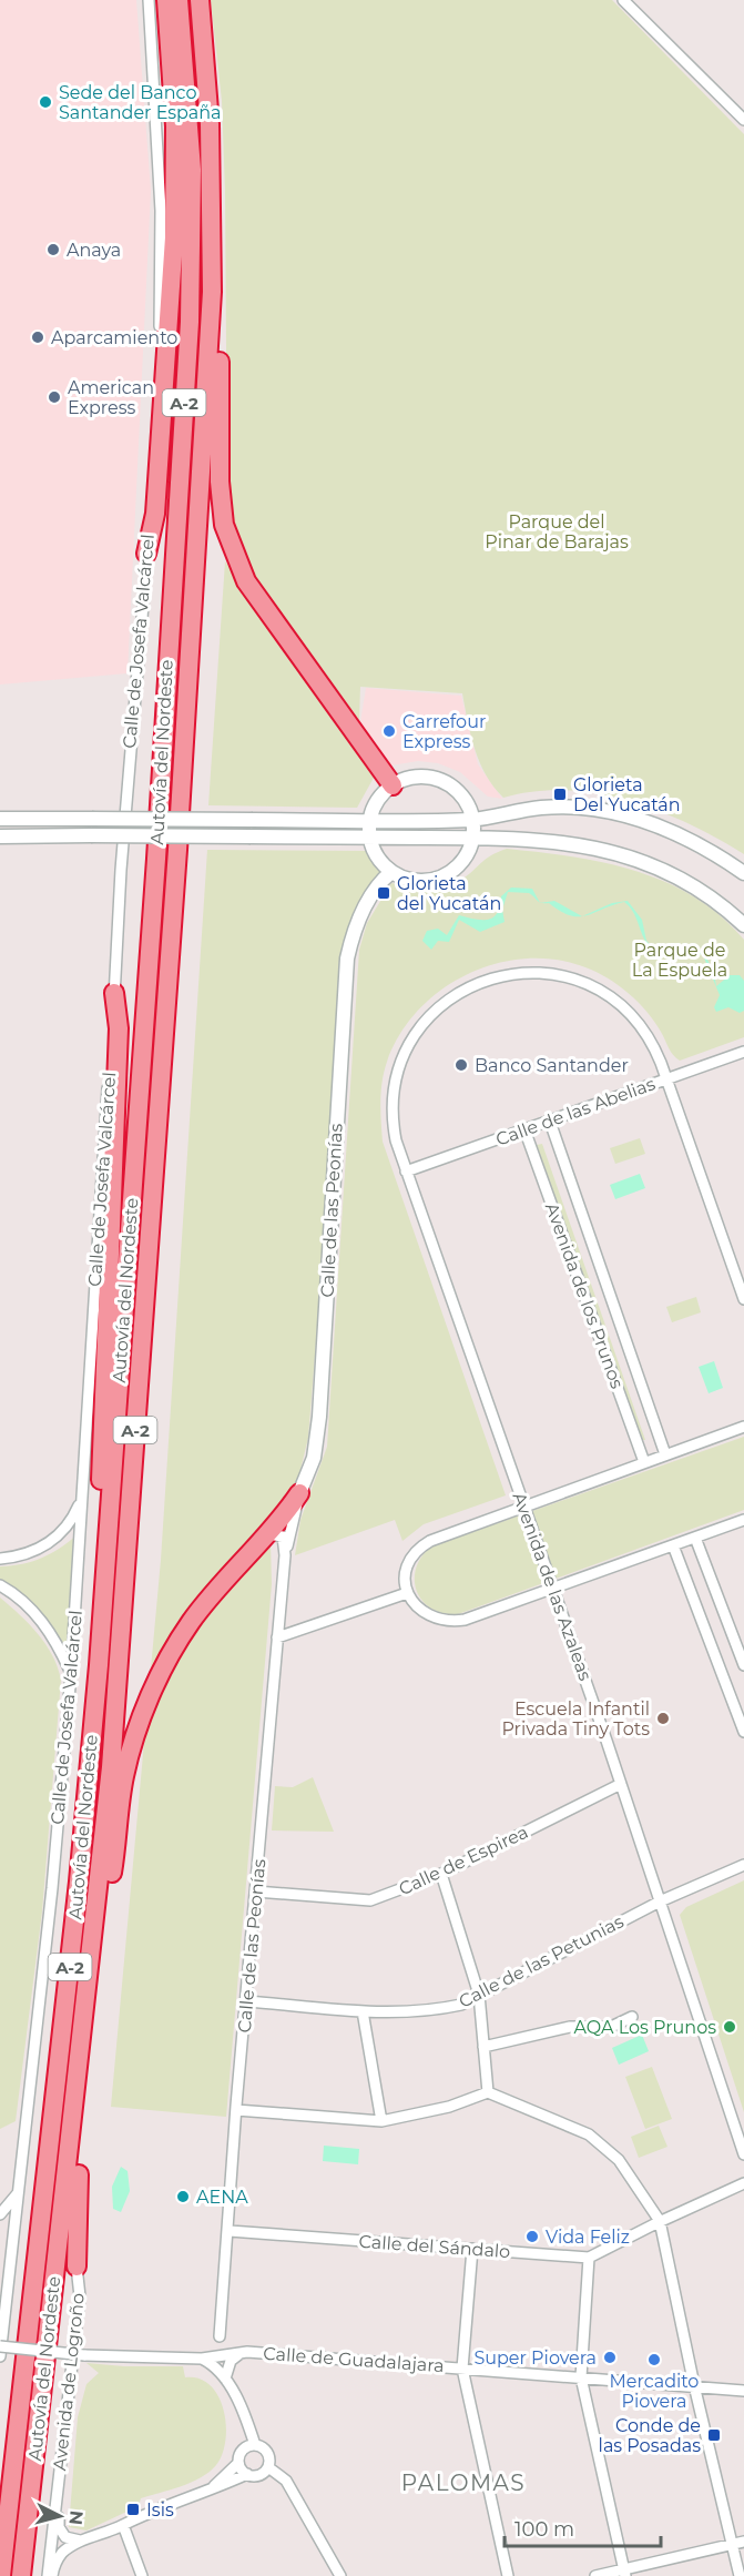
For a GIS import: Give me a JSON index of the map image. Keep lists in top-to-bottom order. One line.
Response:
{"streets":{"highway":["A-2","Autovía del Nordeste"],"main road":["Calle de las Peonías"],"street":["Calle de Josefa Valcárcel","Calle de las Abelias","Avenida de los Prunos","Avenida de las Azaleas","Calle de Espirea","Calle de las Petunias","Calle del Sándalo","Calle de Guadalajara","Avenida de Logroño"]},"crossings":[["A-2","Autovía del Nordeste"],["A-2","Avenida de Logroño"],["Calle de las Abelias","Avenida de los Prunos"],["Calle de las Abelias","Avenida de las Azaleas"],["Calle de las Peonías","Calle de Espirea"],["Calle de las Peonías","Calle de las Petunias"],["Calle de las Peonías","Calle del Sándalo"],["Avenida de las Azaleas","Calle de Espirea"],["Avenida de las Azaleas","Calle de las Petunias"]],"districts":["PALOMAS"],"parks":["Parque del Pinar de Barajas","Parque de La Espuela"],"places":{"other":["Sede del Banco Santander España","Anaya","Aparcamiento","American Express","Carrefour Express","Banco Santander","Escuela Infantil Privada Tiny Tots","AQA Los Prunos","AENA","Vida Feliz","Super Piovera","Mercadito Piovera"],"transit":["Glorieta Del Yucatán","Glorieta del Yucatán","Conde de las Posadas","Isis"]},"scale_bar":"100 m","north":"right"}
